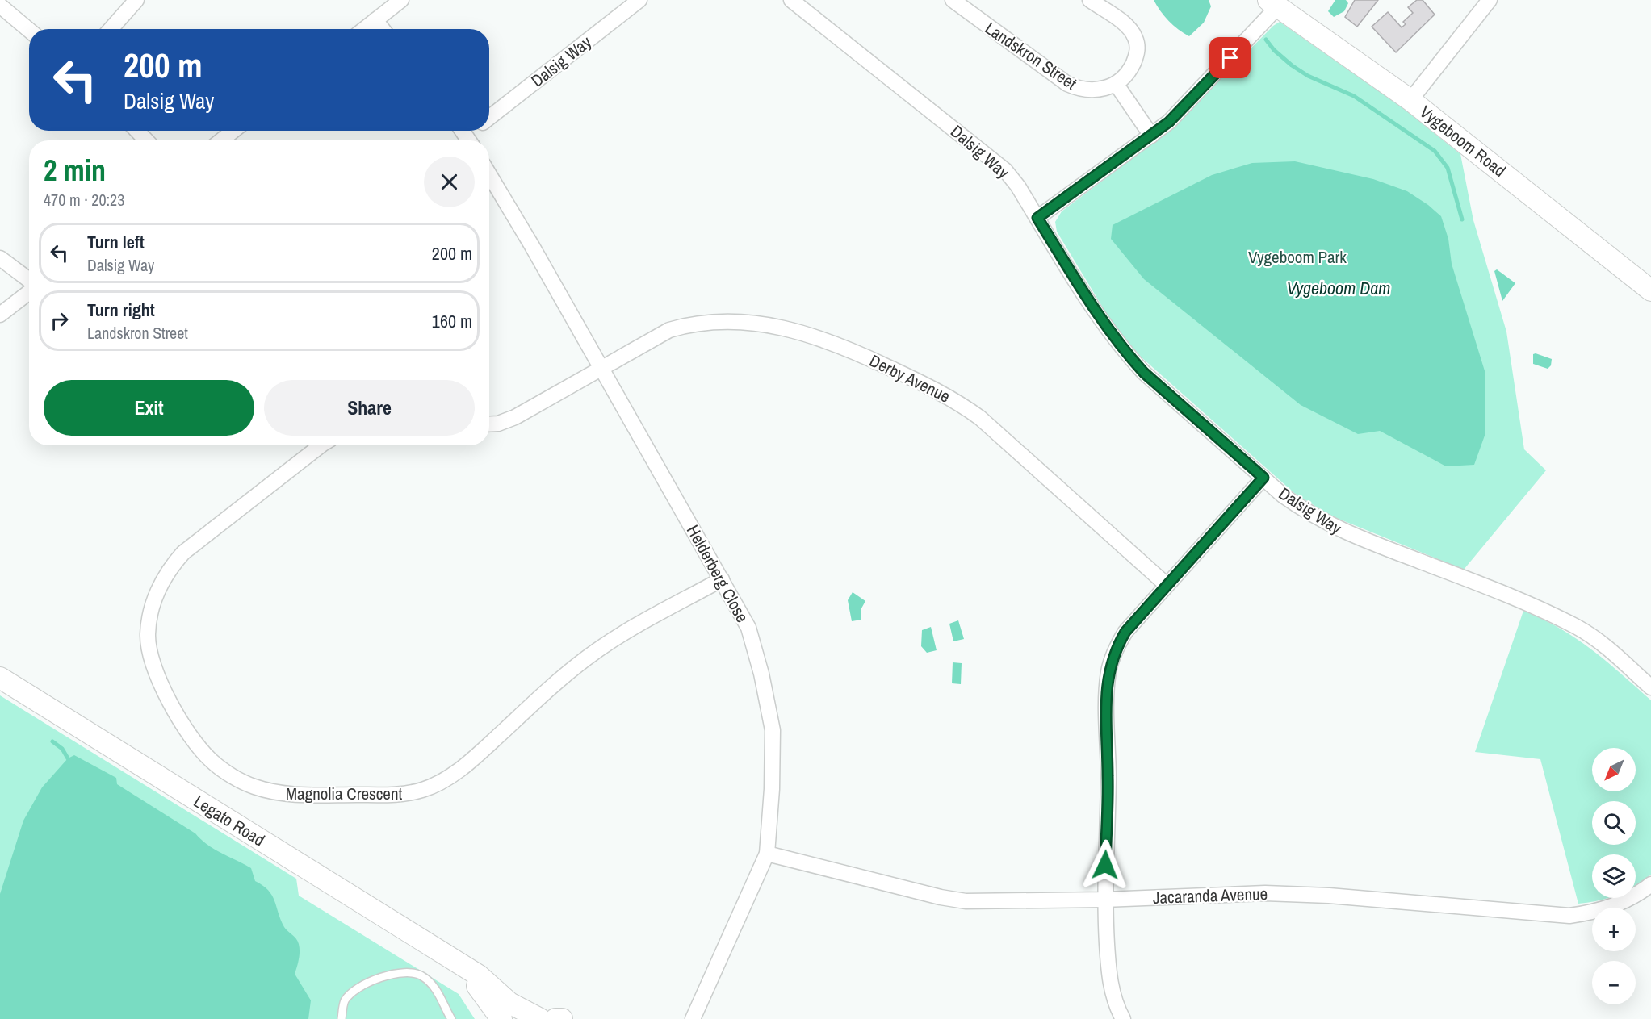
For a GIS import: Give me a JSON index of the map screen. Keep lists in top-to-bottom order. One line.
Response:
{"streets":{"street":["Landskron Street","Dalsig Way","Vygeboom Road","Derby Avenue","Helderberg Close","Magnolia Crescent","Legato Road","Jacaranda Avenue"]},"crossings":[["Derby Avenue","Helderberg Close"],["Helderberg Close","Magnolia Crescent"],["Helderberg Close","Jacaranda Avenue"]],"water":["Vygeboom Dam"],"parks":["Vygeboom Park"],"north":"bottom left","page":{"turn":["200 m","Dalsig Way"],"heading":["2 min","470 m · 20:23"],"list":[{"name":"Turn left","note":"Dalsig Way","value":"200 m"},{"name":"Turn right","note":"Landskron Street","value":"160 m"}],"buttons":["Exit","Share"],"map_buttons":["+","−"]}}
